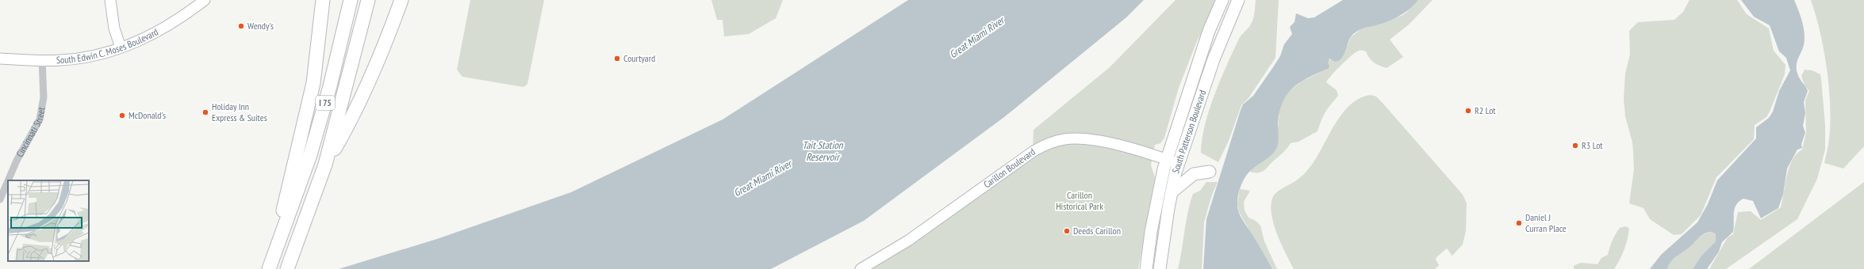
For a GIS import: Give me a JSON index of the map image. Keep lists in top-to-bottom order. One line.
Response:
{"streets":{"highway":["I 75"],"main road":["South Patterson Boulevard"],"street":["South Edwin C. Moses Boulevard","Cincinnati Street","Carillon Boulevard"]},"crossings":[["South Edwin C. Moses Boulevard","Cincinnati Street"],["South Patterson Boulevard","Carillon Boulevard"]],"water":["Great Miami River","Tait Station Reservoir"],"parks":["Carillon Historical Park"],"places":["Wendy's","Courtyard","R2 Lot","Holiday Inn Express & Suites","McDonald's","R3 Lot","Daniel J Curran Place","Deeds Carillon"]}
